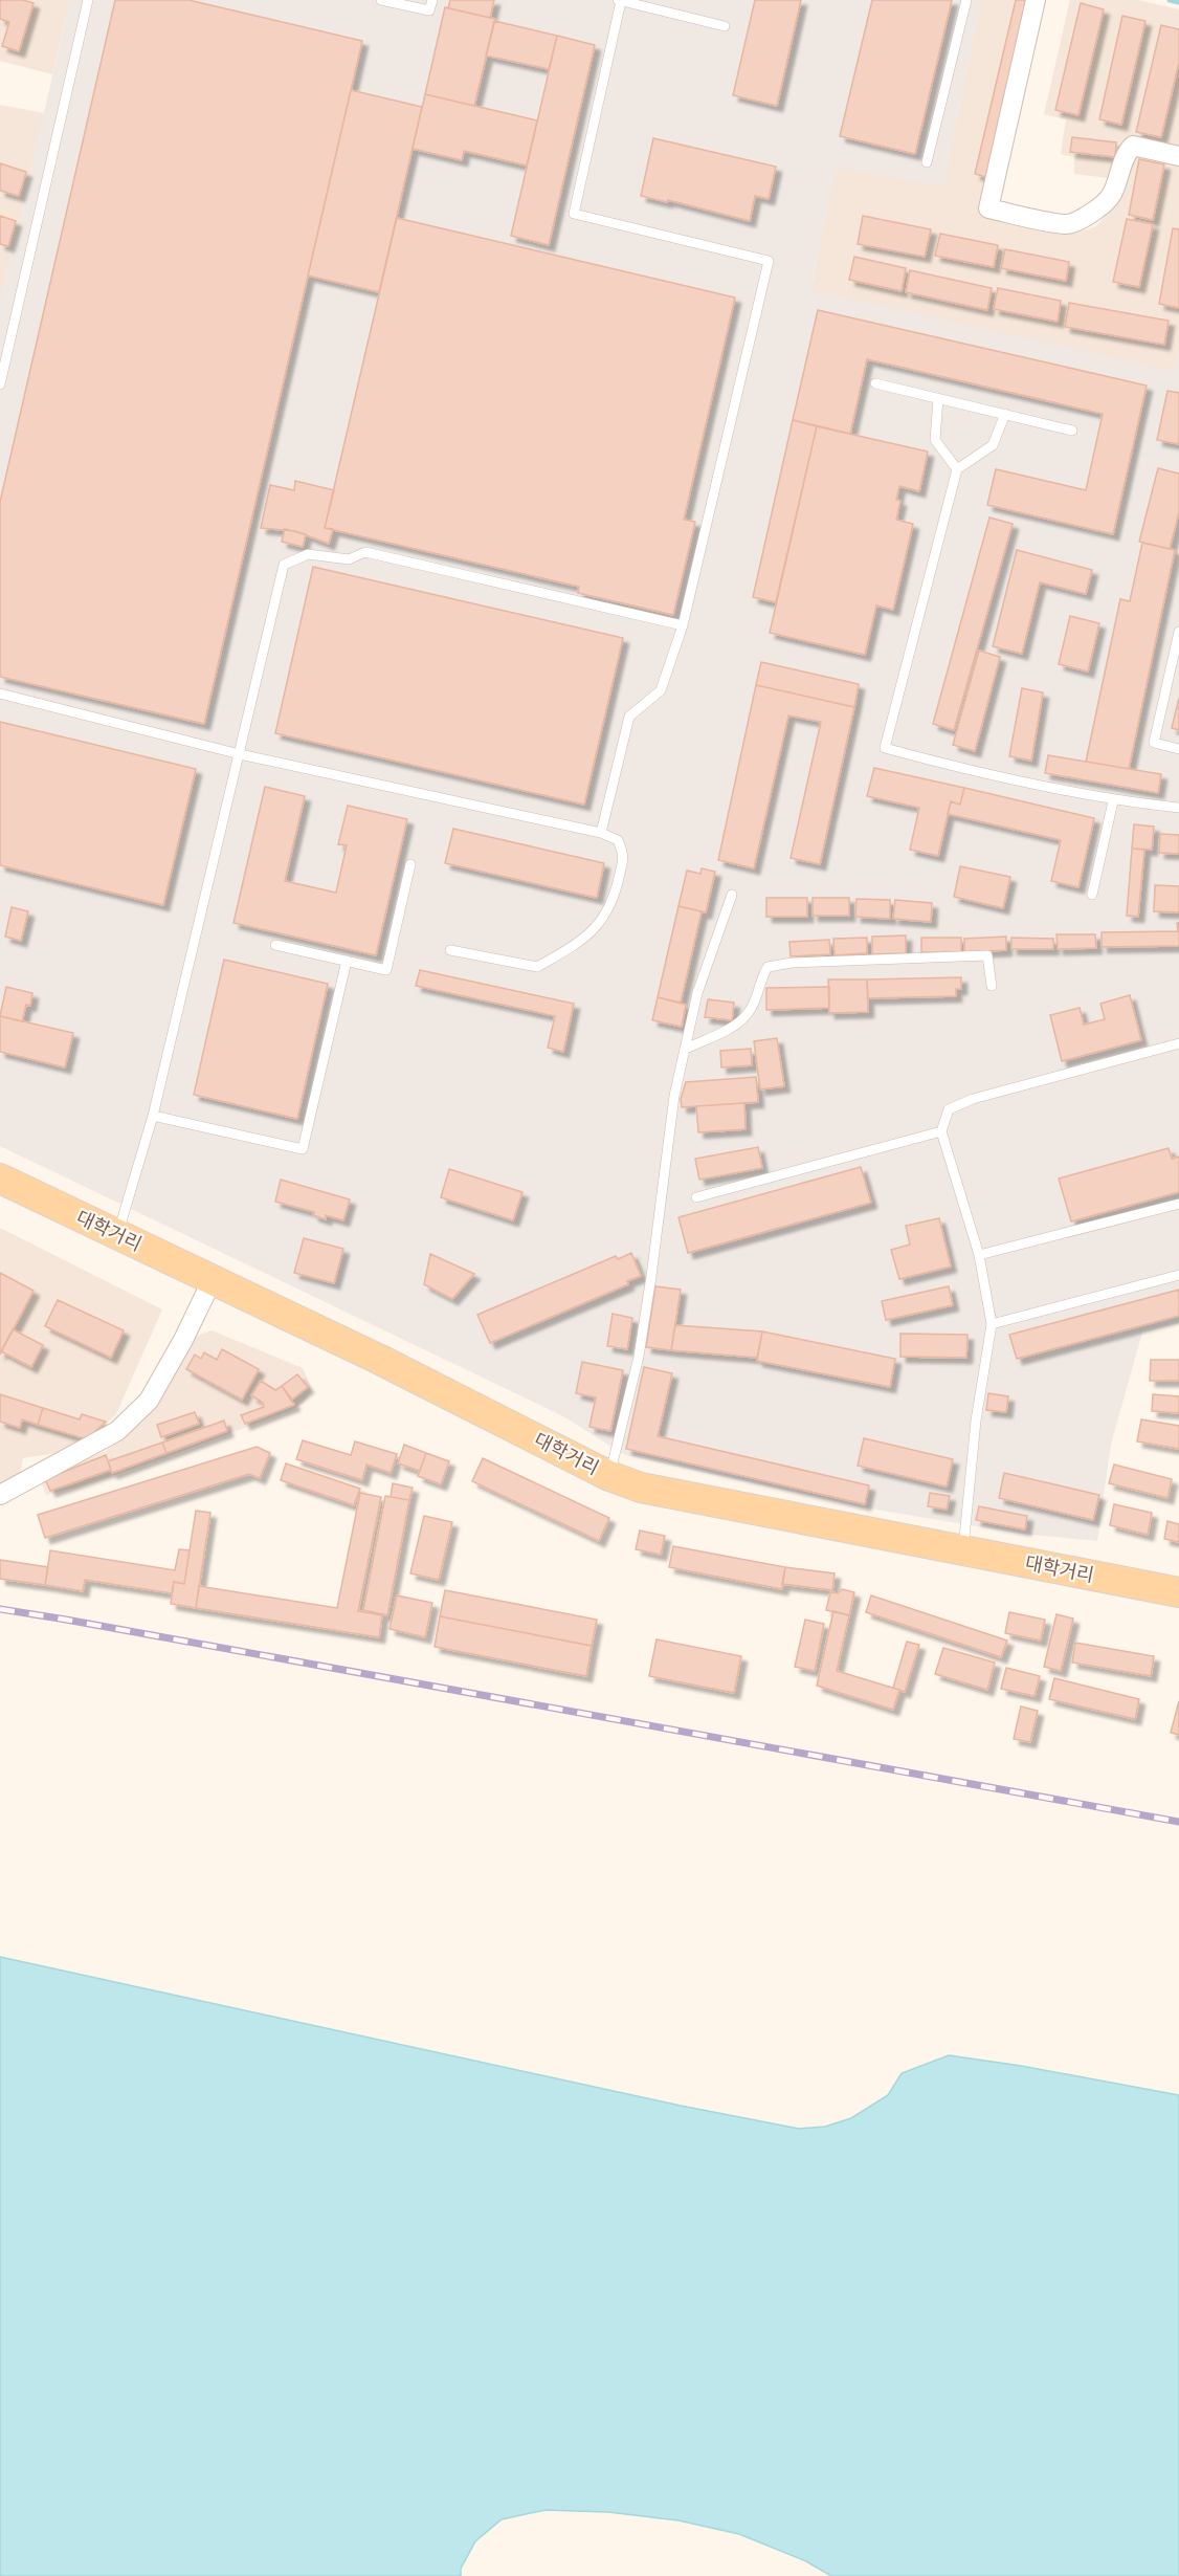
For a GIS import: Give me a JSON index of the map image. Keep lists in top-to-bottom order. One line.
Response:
{"streets":{"main road":["대학거리"]}}
